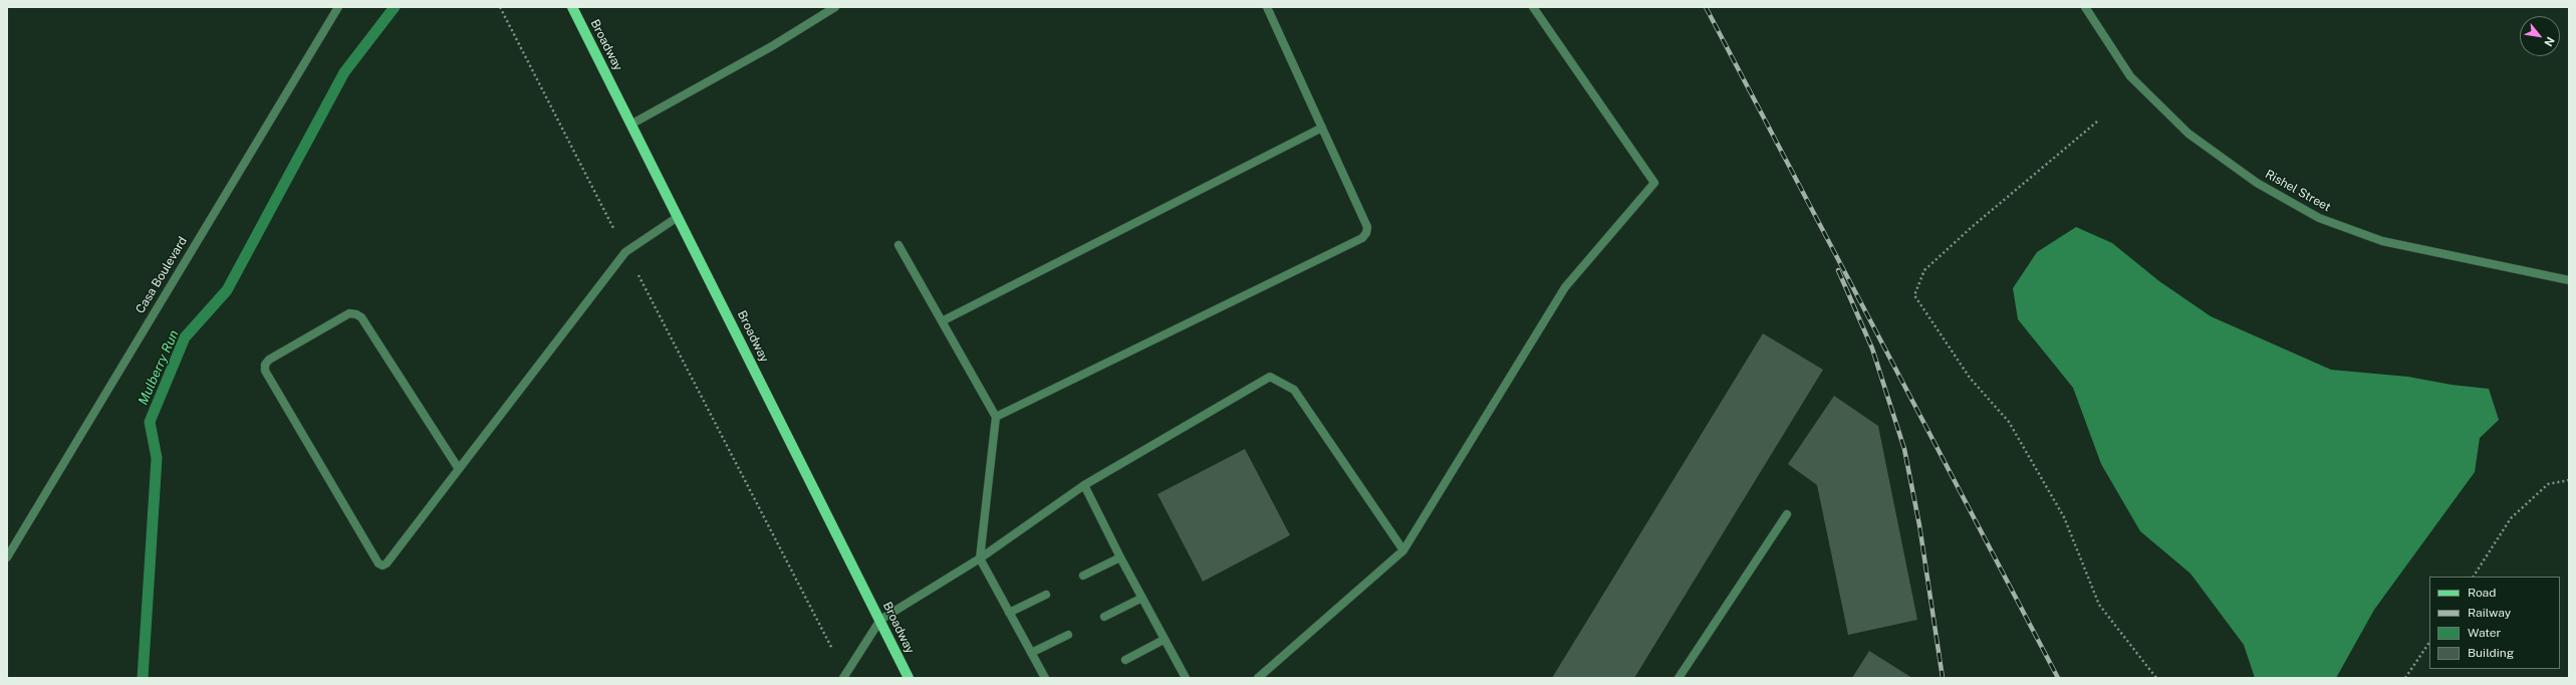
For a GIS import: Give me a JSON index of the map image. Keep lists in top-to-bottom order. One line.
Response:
{"streets":{"main road":["Broadway"],"street":["Rishel Street","Casa Boulevard"]},"water":["Mulberry Run"],"legend":["Road","Railway","Water","Building"],"north":"bottom right"}
